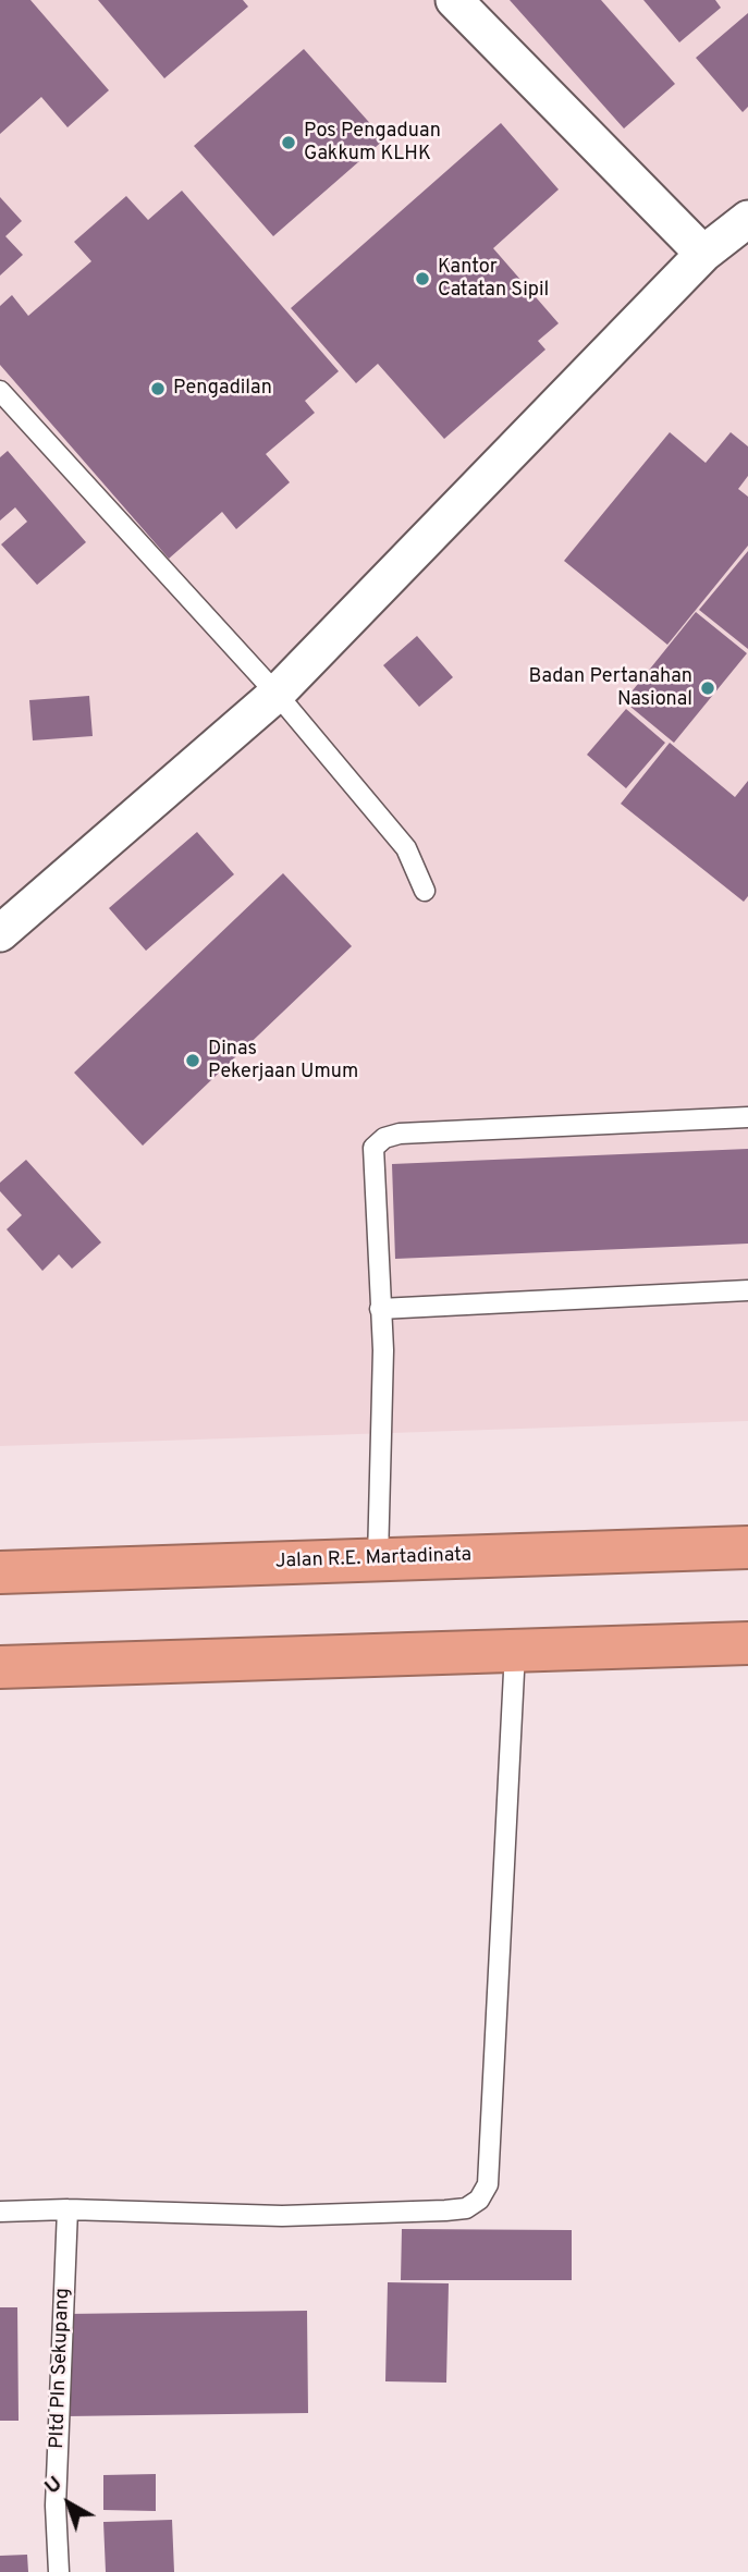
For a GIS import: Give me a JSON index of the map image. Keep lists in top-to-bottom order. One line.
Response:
{"streets":{"highway":["Jalan R.E. Martadinata"],"lane":["Pltd Pln Sekupang"]},"places":["Pos Pengaduan Gakkum KLHK","Kantor Catatan Sipil","Pengadilan","Badan Pertanahan Nasional","Dinas Pekerjaan Umum"],"north":"top left"}
